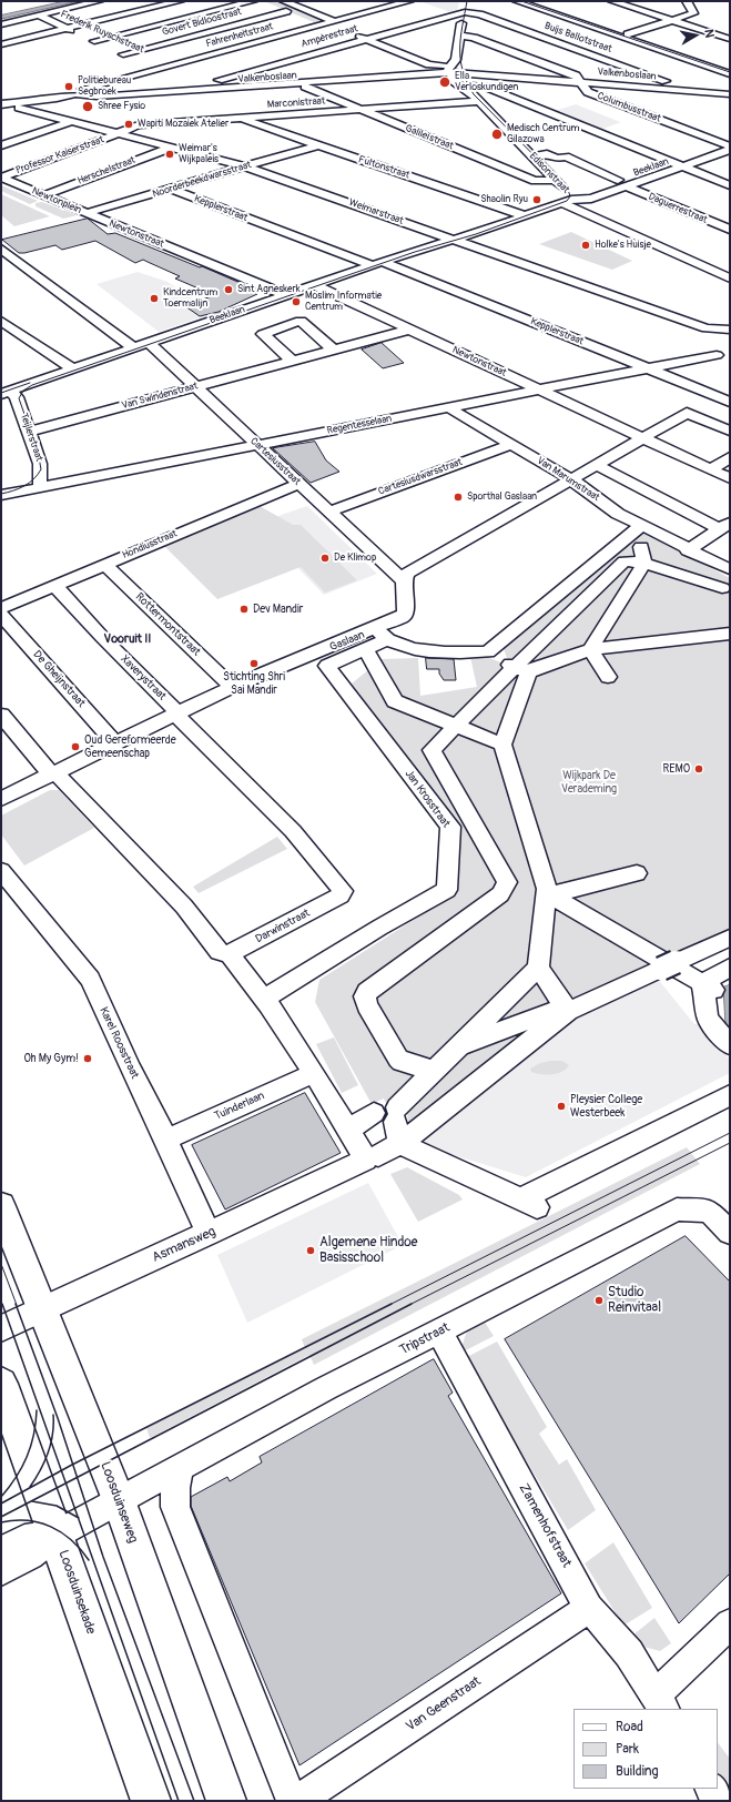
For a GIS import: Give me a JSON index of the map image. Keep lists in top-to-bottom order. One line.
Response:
{"streets":{"main road":["Loosduinseweg","Loosduinsekade"],"street":["Govert Bidloostraat","Frederik Ruyschstraat","Fahrenheitstraat","Ampèrestraat","Buijs Ballotstraat","Valkenboslaan","Marconistraat","Columbusstraat","Galileïstraat","Professor Kaiserstraat","Fultonstraat","Beeklaan","Herschelstraat","Edisonstraat","Noorderbeekdwarsstraat","Newtonplein","Kepplerstraat","Daguerrestraat","Weimarstraat","Newtonstraat","Van Swindenstraat","Regentesselaan","Teijlerstraat","Cartesiusstraat","Cartesiusdwarsstraat","Van Marumstraat","Hondiusstraat","Rottermontstraat","Gaslaan","Xaverystraat","De Gheijnstraat","Jan Krosstraat","Darwinstraat","Karel Roosstraat","Tuinderlaan","Asmansweg","Tripstraat","Zamenhofstraat","Van Geenstraat"]},"crossings":[["Govert Bidloostraat","Frederik Ruyschstraat"],["Frederik Ruyschstraat","Fahrenheitstraat"],["Fahrenheitstraat","Valkenboslaan"],["Ampèrestraat","Buijs Ballotstraat"],["Ampèrestraat","Valkenboslaan"],["Buijs Ballotstraat","Valkenboslaan"],["Valkenboslaan","Columbusstraat"],["Valkenboslaan","Galileïstraat"],["Valkenboslaan","Edisonstraat"],["Marconistraat","Galileïstraat"],["Marconistraat","Professor Kaiserstraat"],["Marconistraat","Fultonstraat"],["Marconistraat","Edisonstraat"],["Marconistraat","Weimarstraat"],["Columbusstraat","Beeklaan"],["Galileïstraat","Edisonstraat"],["Professor Kaiserstraat","Newtonplein"],["Professor Kaiserstraat","Weimarstraat"],["Fultonstraat","Beeklaan"],["Fultonstraat","Noorderbeekdwarsstraat"],["Beeklaan","Edisonstraat"],["Beeklaan","Kepplerstraat"],["Beeklaan","Daguerrestraat"],["Beeklaan","Weimarstraat"],["Beeklaan","Newtonstraat"],["Beeklaan","Teijlerstraat"],["Beeklaan","Cartesiusstraat"],["Herschelstraat","Newtonplein"],["Herschelstraat","Weimarstraat"],["Edisonstraat","Daguerrestraat"],["Noorderbeekdwarsstraat","Newtonplein"],["Noorderbeekdwarsstraat","Kepplerstraat"],["Noorderbeekdwarsstraat","Weimarstraat"],["Noorderbeekdwarsstraat","Newtonstraat"],["Newtonplein","Newtonstraat"],["Kepplerstraat","Regentesselaan"],["Weimarstraat","Regentesselaan"],["Newtonstraat","Van Swindenstraat"],["Newtonstraat","Regentesselaan"],["Van Swindenstraat","Teijlerstraat"],["Van Swindenstraat","Cartesiusstraat"],["Regentesselaan","Teijlerstraat"],["Regentesselaan","Cartesiusstraat"],["Regentesselaan","Van Marumstraat"],["Cartesiusstraat","Cartesiusdwarsstraat"],["Cartesiusstraat","Hondiusstraat"],["Cartesiusstraat","Gaslaan"],["Cartesiusdwarsstraat","Van Marumstraat"],["Hondiusstraat","Rottermontstraat"],["Hondiusstraat","Xaverystraat"],["Rottermontstraat","Gaslaan"],["Gaslaan","Xaverystraat"],["Gaslaan","De Gheijnstraat"],["Gaslaan","Jan Krosstraat"],["Gaslaan","Darwinstraat"],["Xaverystraat","Darwinstraat"],["Karel Roosstraat","Tuinderlaan"],["Karel Roosstraat","Asmansweg"],["Asmansweg","Loosduinseweg"],["Tripstraat","Loosduinseweg"],["Tripstraat","Zamenhofstraat"],["Tripstraat","Loosduinsekade"],["Zamenhofstraat","Van Geenstraat"]],"districts":["Vooruit II"],"parks":["Wijkpark De Verademing"],"places":["Ella Verloskundigen","Politiebureau Segbroek","Shree Fysio","Wapiti Mozaiek Atelier","Medisch Centrum Gilazowa","Weimar's Wijkpaleis","Shaolin Ryu","Holke's Huisje","Sint Agneskerk","Kindcentrum Toermalijn","Moslim Informatie Centrum","Sporthal Gaslaan","De Klimop","Dev Mandir","Stichting Shri Sai Mandir","Oud Gereformeerde Gemeenschap","REMO","Oh My Gym!","Pleysier College Westerbeek","Algemene Hindoe Basisschool","Studio Reinvitaal"],"legend":["Road","Park","Building"],"north":"right"}
